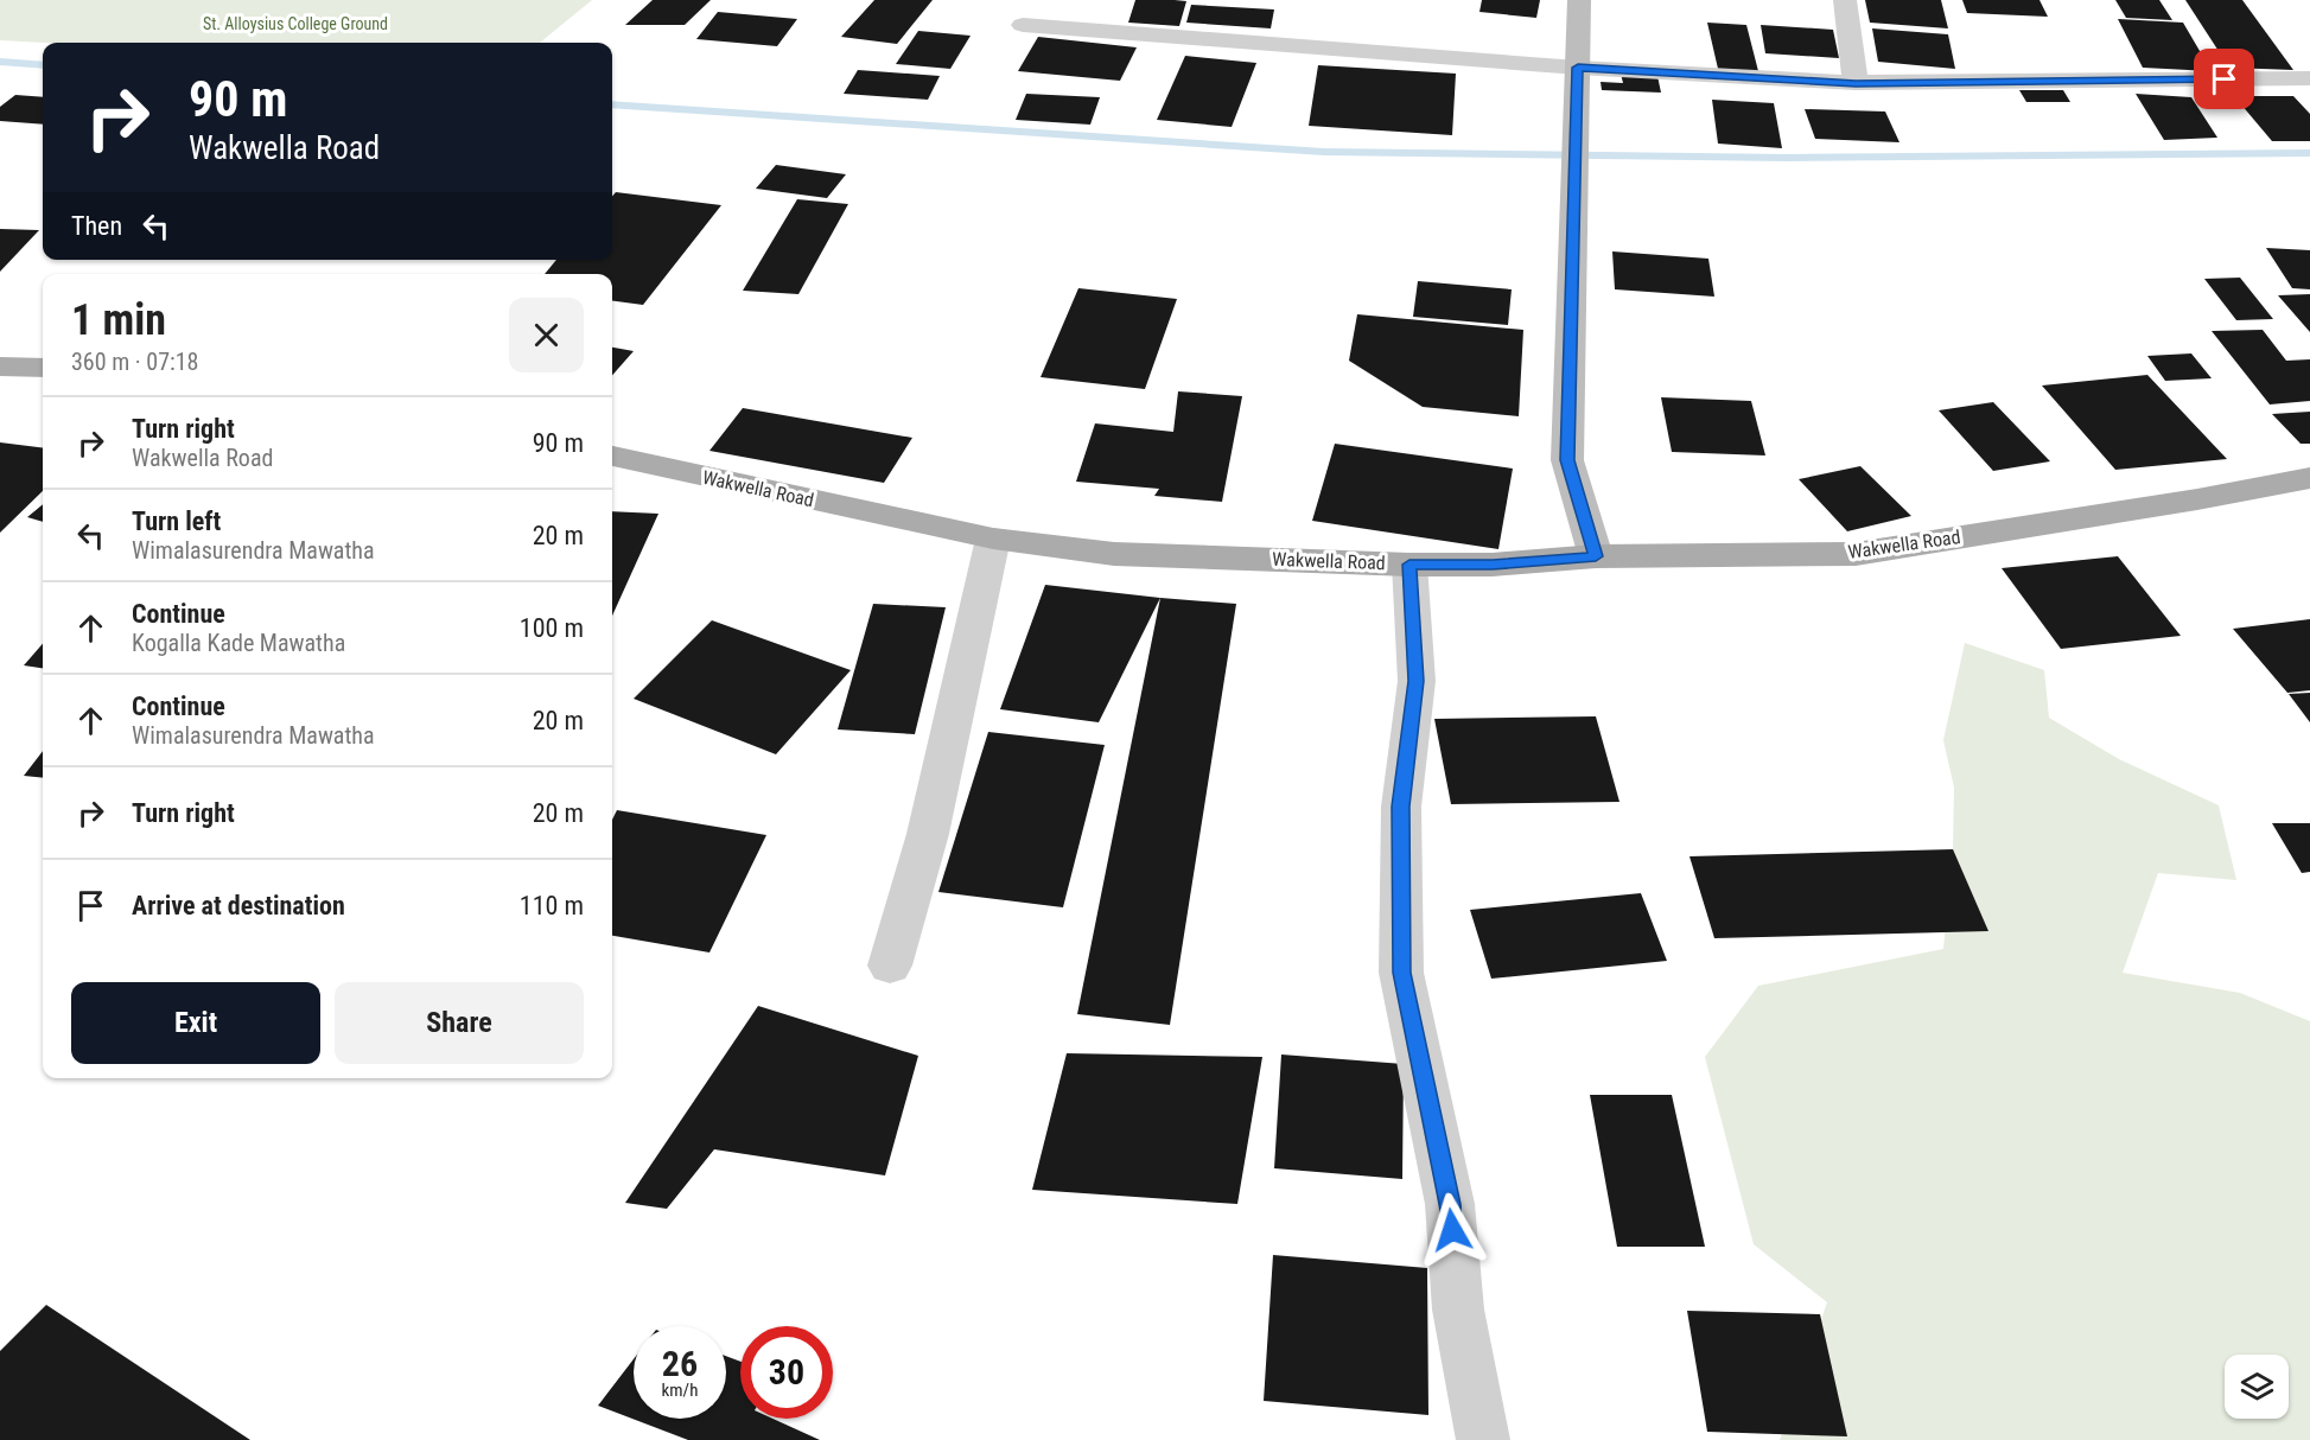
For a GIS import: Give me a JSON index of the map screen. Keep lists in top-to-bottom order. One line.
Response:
{"streets":{"main road":["Wakwella Road"]},"parks":["St. Alloysius College Ground"],"page":{"turn":["90 m","Wakwella Road"],"then":"Then","heading":["1 min","360 m · 07:18"],"list":[{"name":"Turn right","note":"Wakwella Road","value":"90 m"},{"name":"Turn left","note":"Wimalasurendra Mawatha","value":"20 m"},{"name":"Continue","note":"Kogalla Kade Mawatha","value":"100 m"},{"name":"Continue","note":"Wimalasurendra Mawatha","value":"20 m"},{"name":"Turn right","value":"20 m"},{"name":"Arrive at destination","value":"110 m"}],"buttons":["Exit","Share"],"speed":"26 km/h","limit":"30"}}
